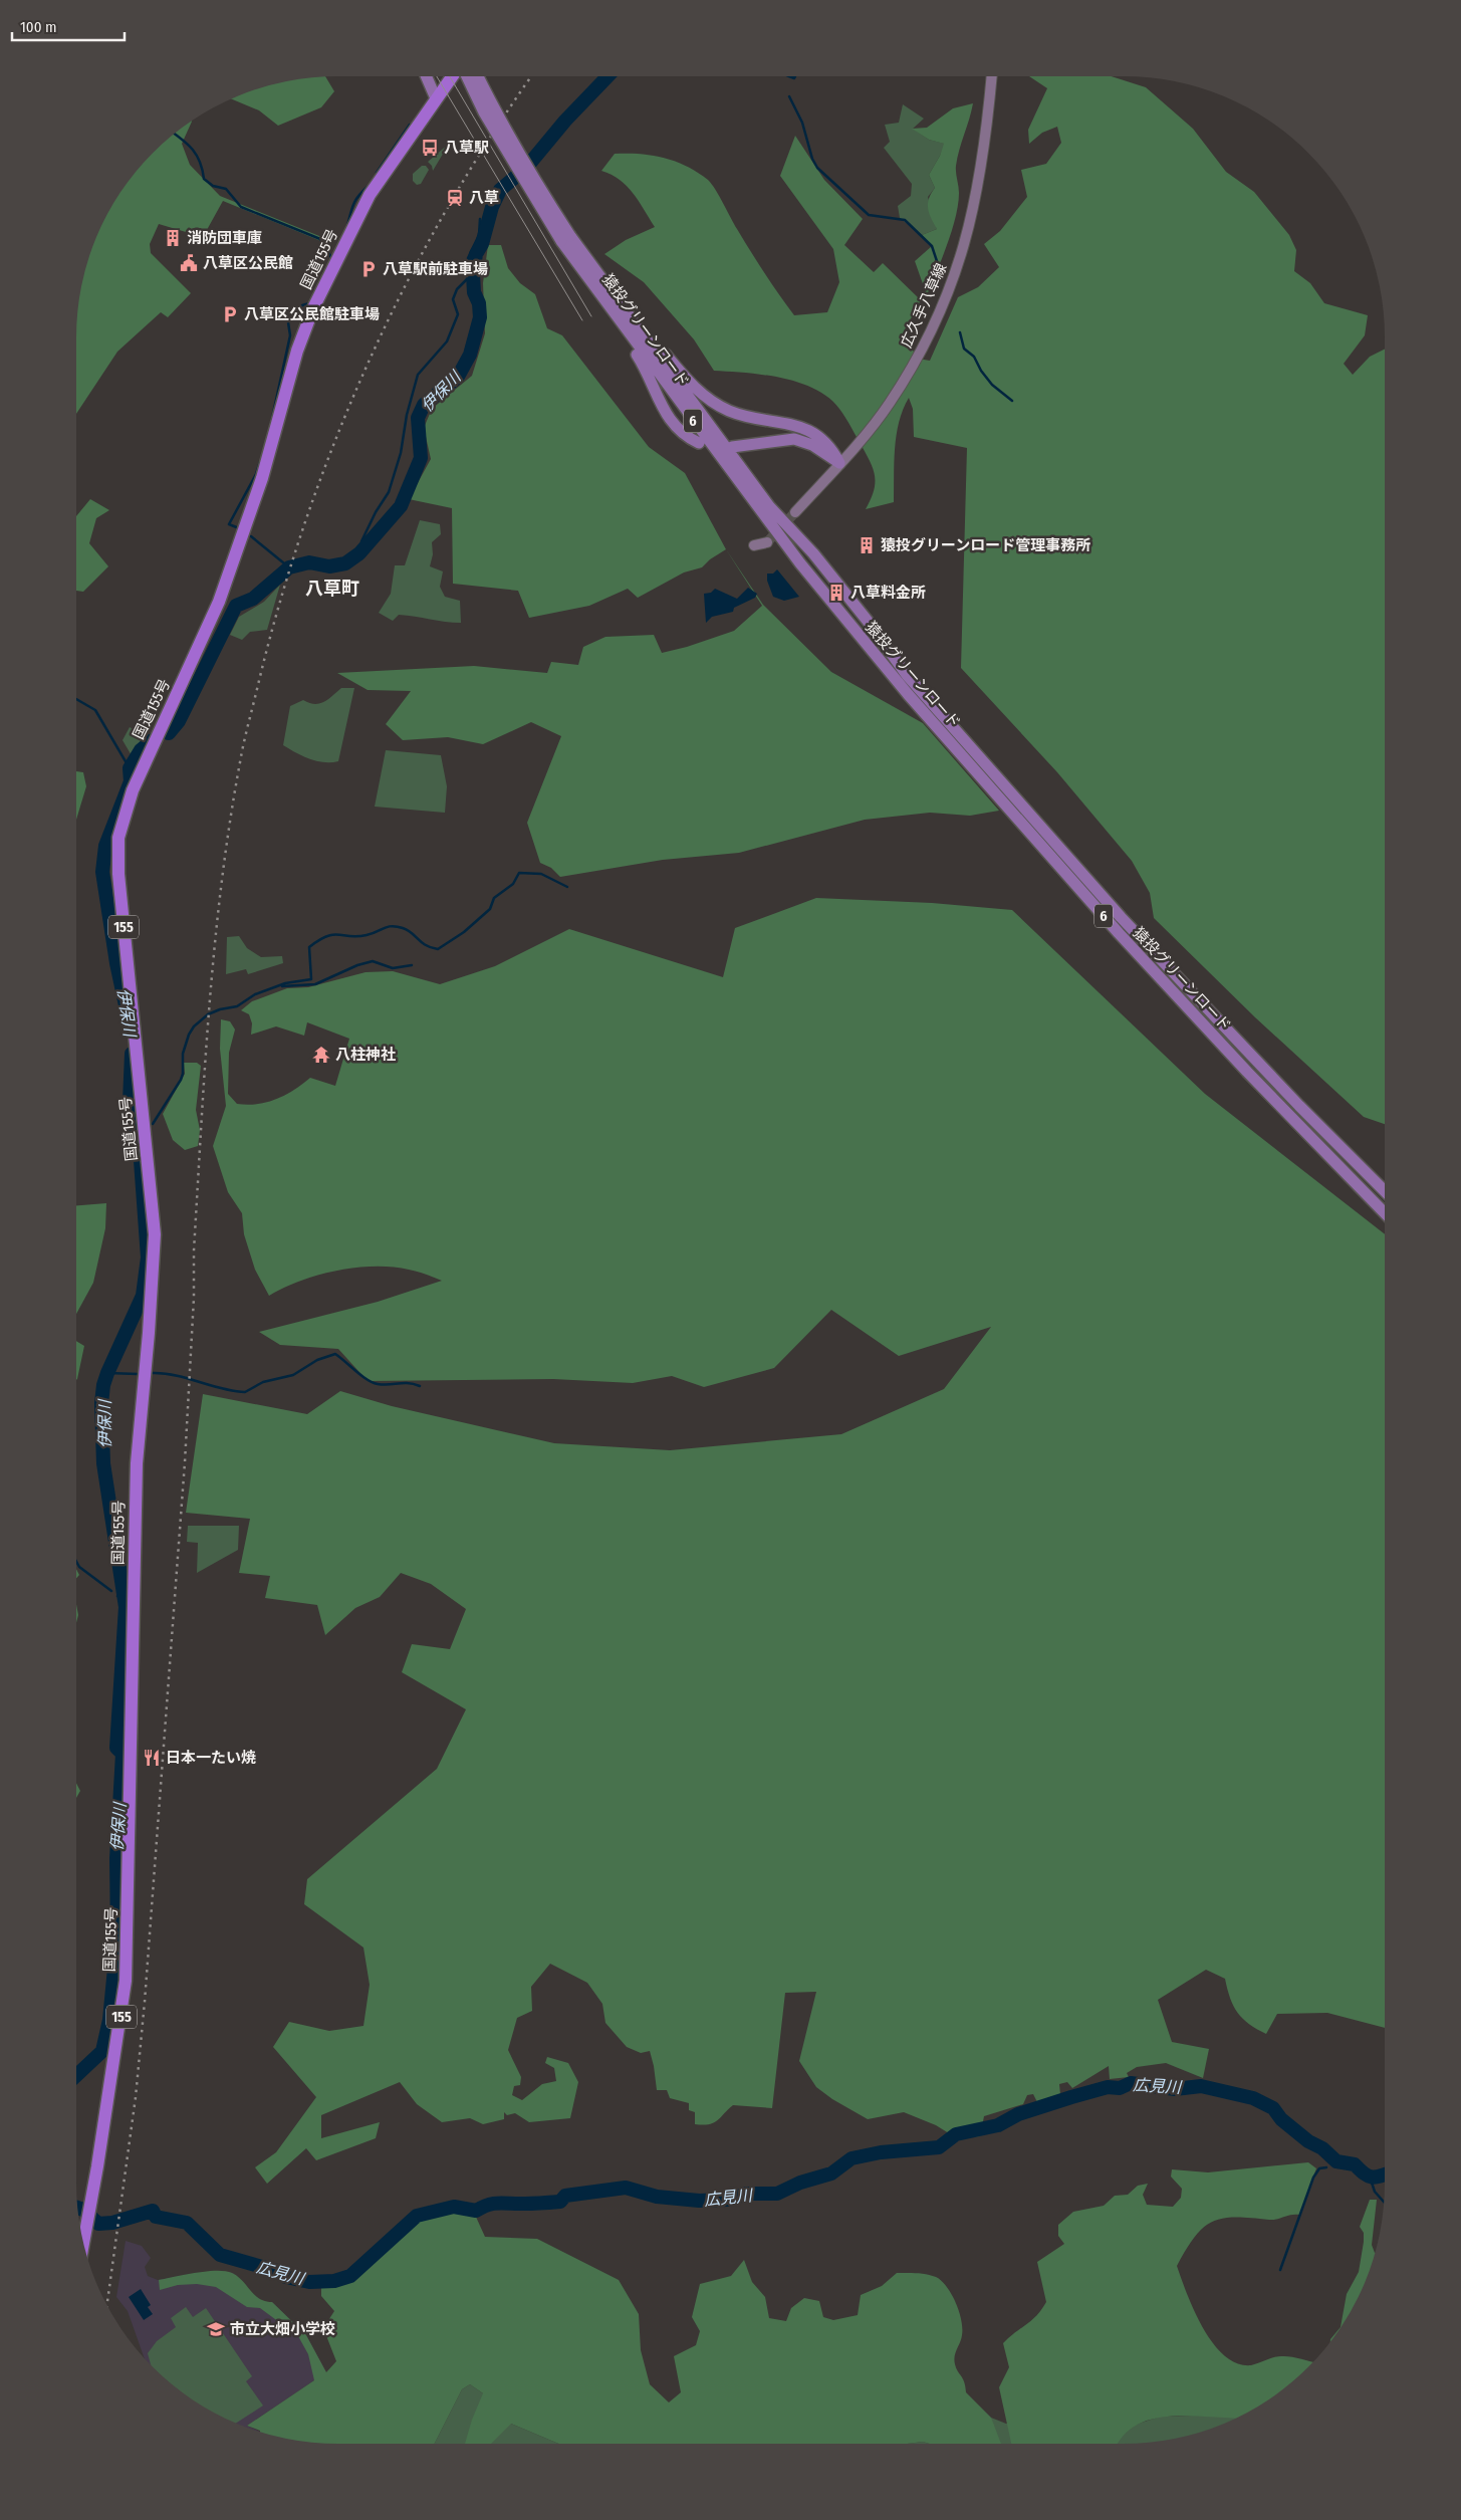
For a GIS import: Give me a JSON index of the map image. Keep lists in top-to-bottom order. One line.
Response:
{"streets":{"highway":["国道155号","155"],"main road":["広久手八草線","猿投グリーンロード","6"]},"districts":["八草町"],"water":["伊保川","広見川"],"places":{"bus stop":["八草駅"],"station":["八草"],"building":["消防団車庫","猿投グリーンロード管理事務所","八草料金所"],"public building":["八草区公民館"],"parking":["八草駅前駐車場","八草区公民館駐車場"],"temple":["八柱神社"],"restaurant":["日本一たい焼"],"school or university":["市立大畑小学校"]},"scale_bar":"100 m"}
